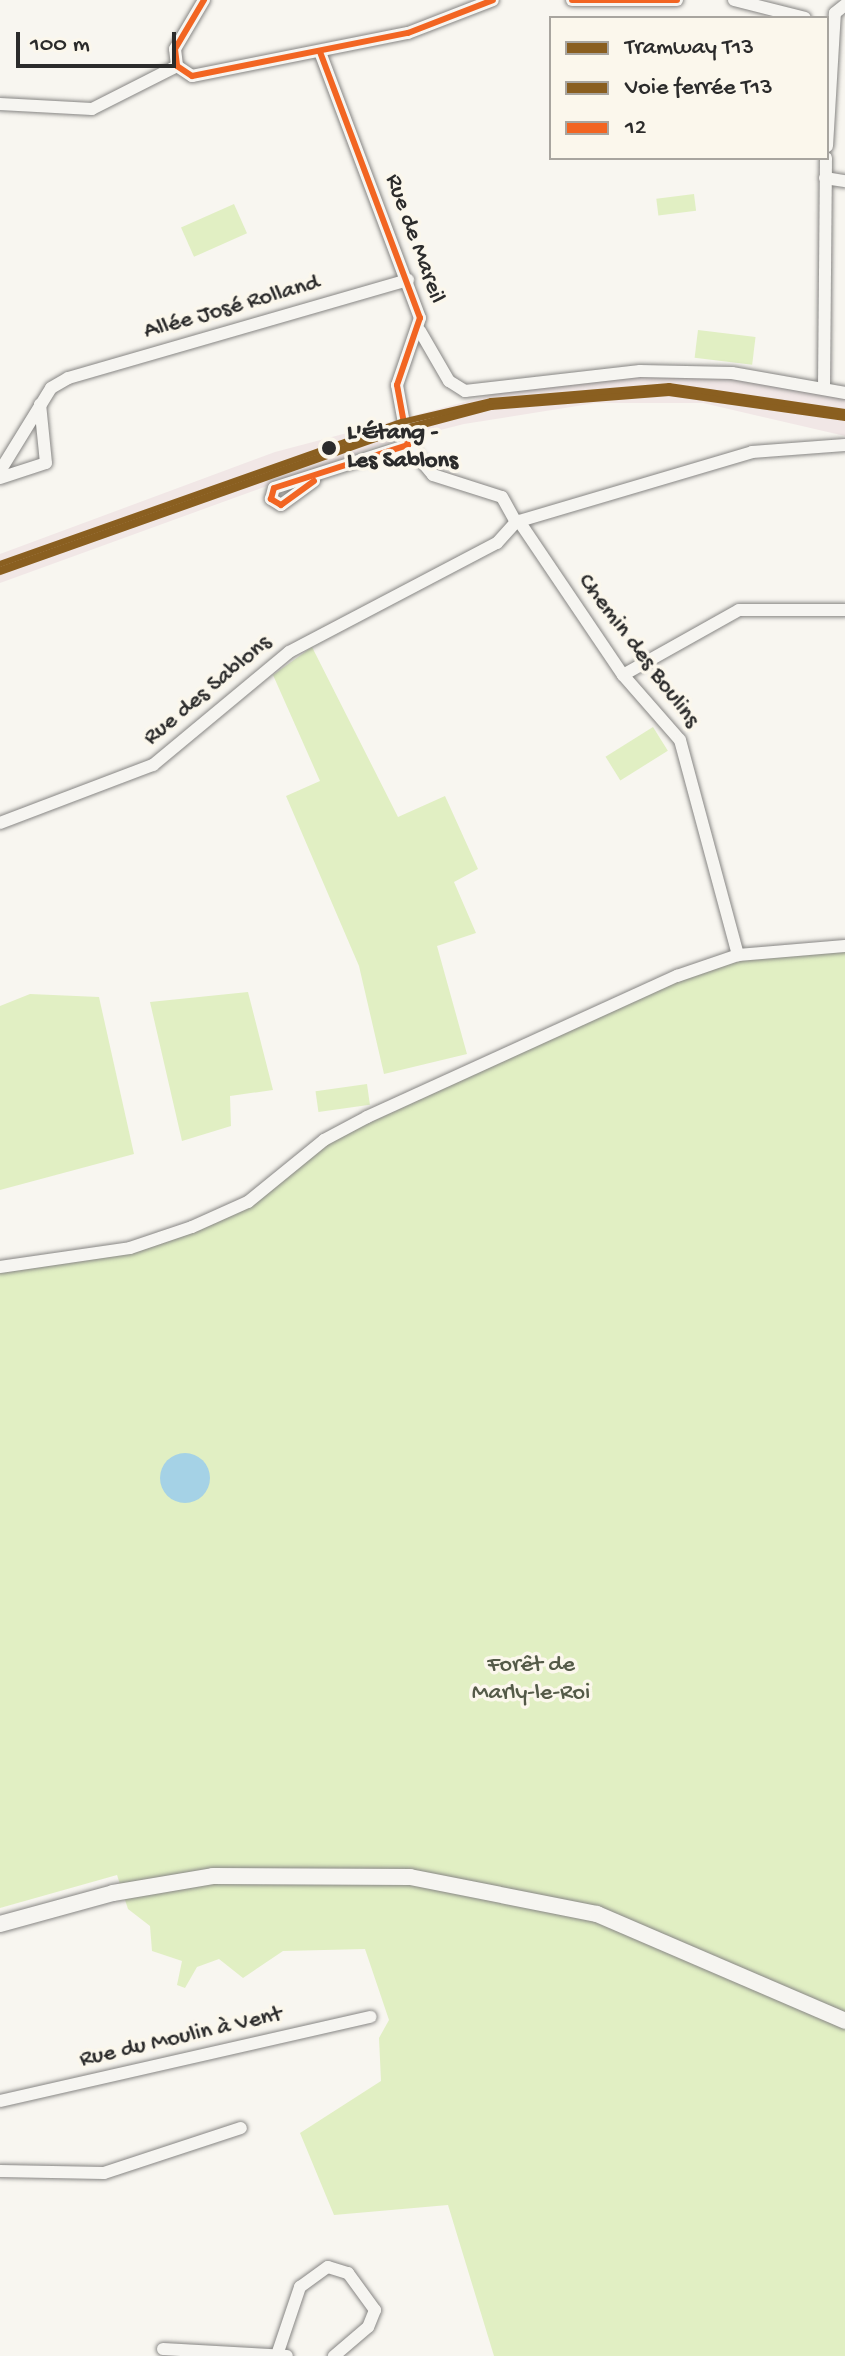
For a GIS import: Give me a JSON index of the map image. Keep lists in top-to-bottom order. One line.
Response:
{"streets":{"street":["Rue de Mareil","Allée José Rolland","Chemin des Boulins","Rue des Sablons","Rue du Moulin à Vent"]},"crossings":[["Rue de Mareil","Allée José Rolland"],["Chemin des Boulins","Rue des Sablons"]],"parks":["Forêt de Marly-le-Roi"],"places":["L'Étang - Les Sablons"],"lines":["transit line 12","tram line T13","rail line T13"],"legend":["Tramway T13","Voie ferrée T13","12"],"scale_bar":"100 m"}
